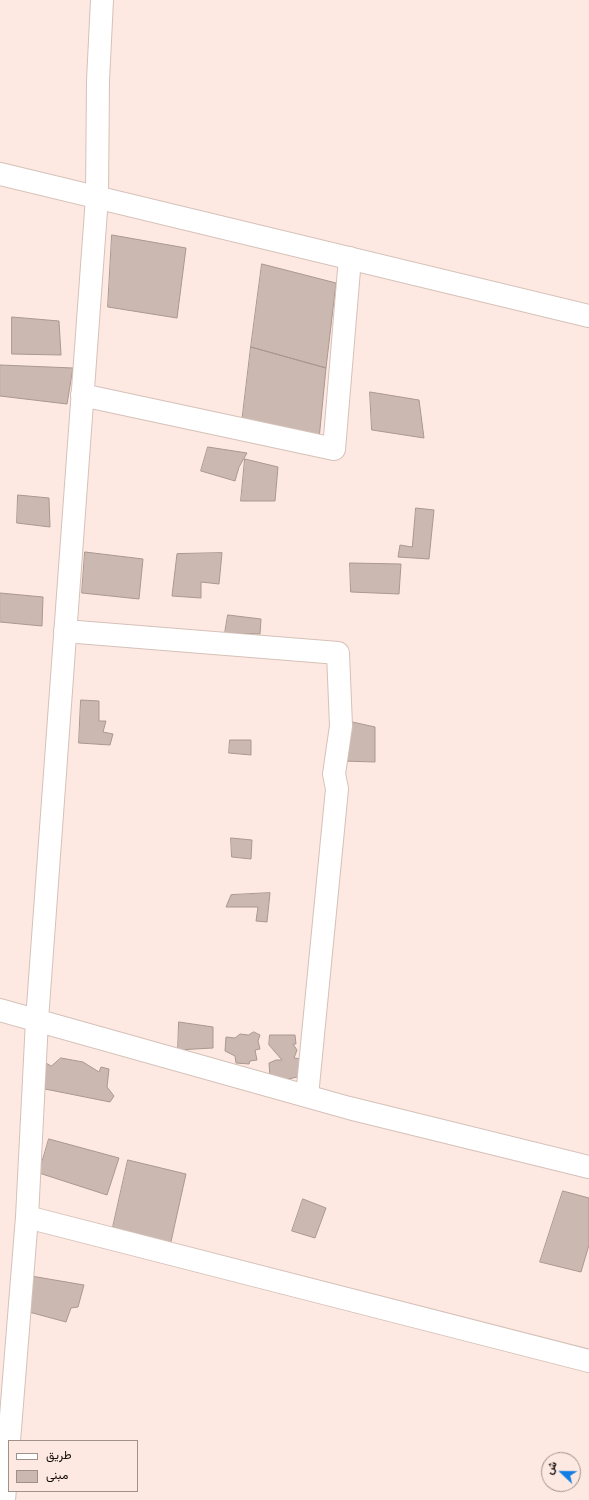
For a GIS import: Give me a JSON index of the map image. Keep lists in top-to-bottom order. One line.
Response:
{"legend":["طريق","مبنى"],"north":"left"}
